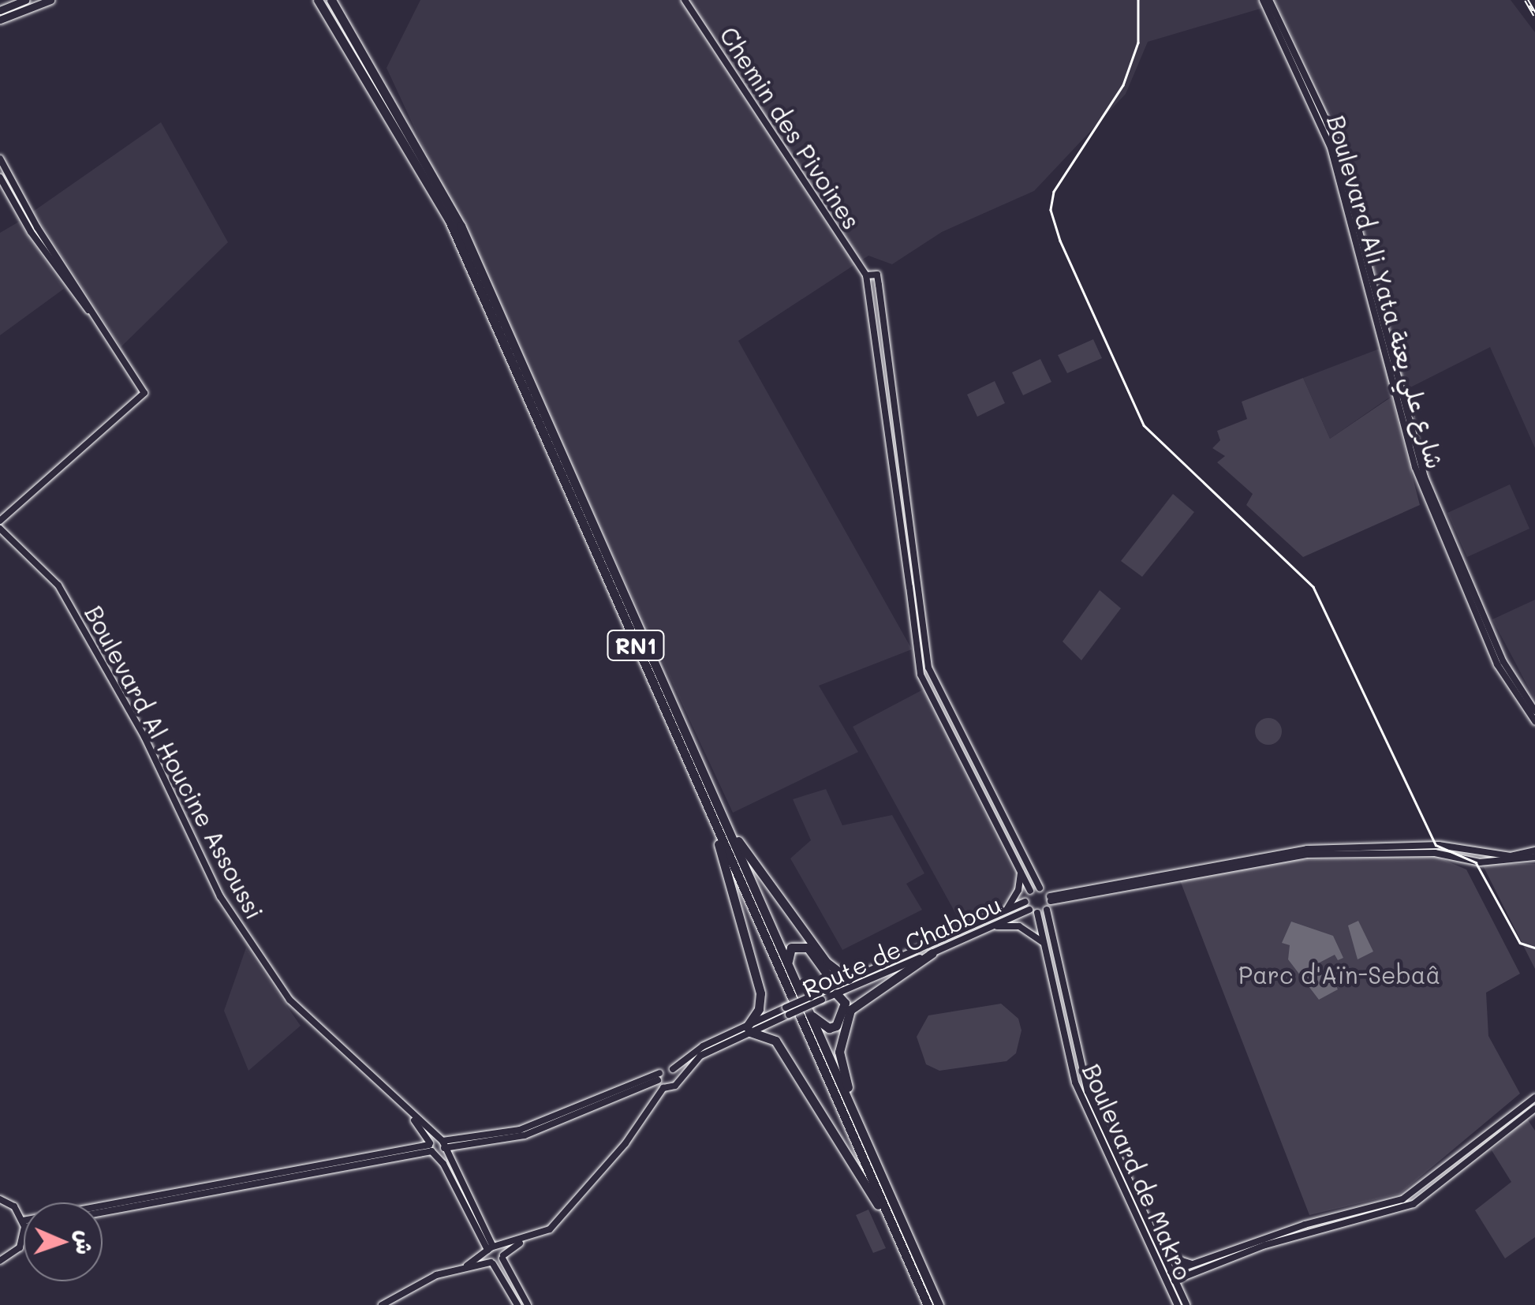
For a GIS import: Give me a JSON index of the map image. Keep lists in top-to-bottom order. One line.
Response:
{"streets":{"highway":["RN1"],"street":["Chemin des Pivoines","Boulevard Ali Yata شارع علي يعتة","Boulevard Al Houcine Assoussi","Route de Chabbou","Boulevard de Makro"]},"crossings":[["Route de Chabbou","Boulevard de Makro"]],"parks":["Parc d'Aïn-Sebaâ"],"north":"right"}
